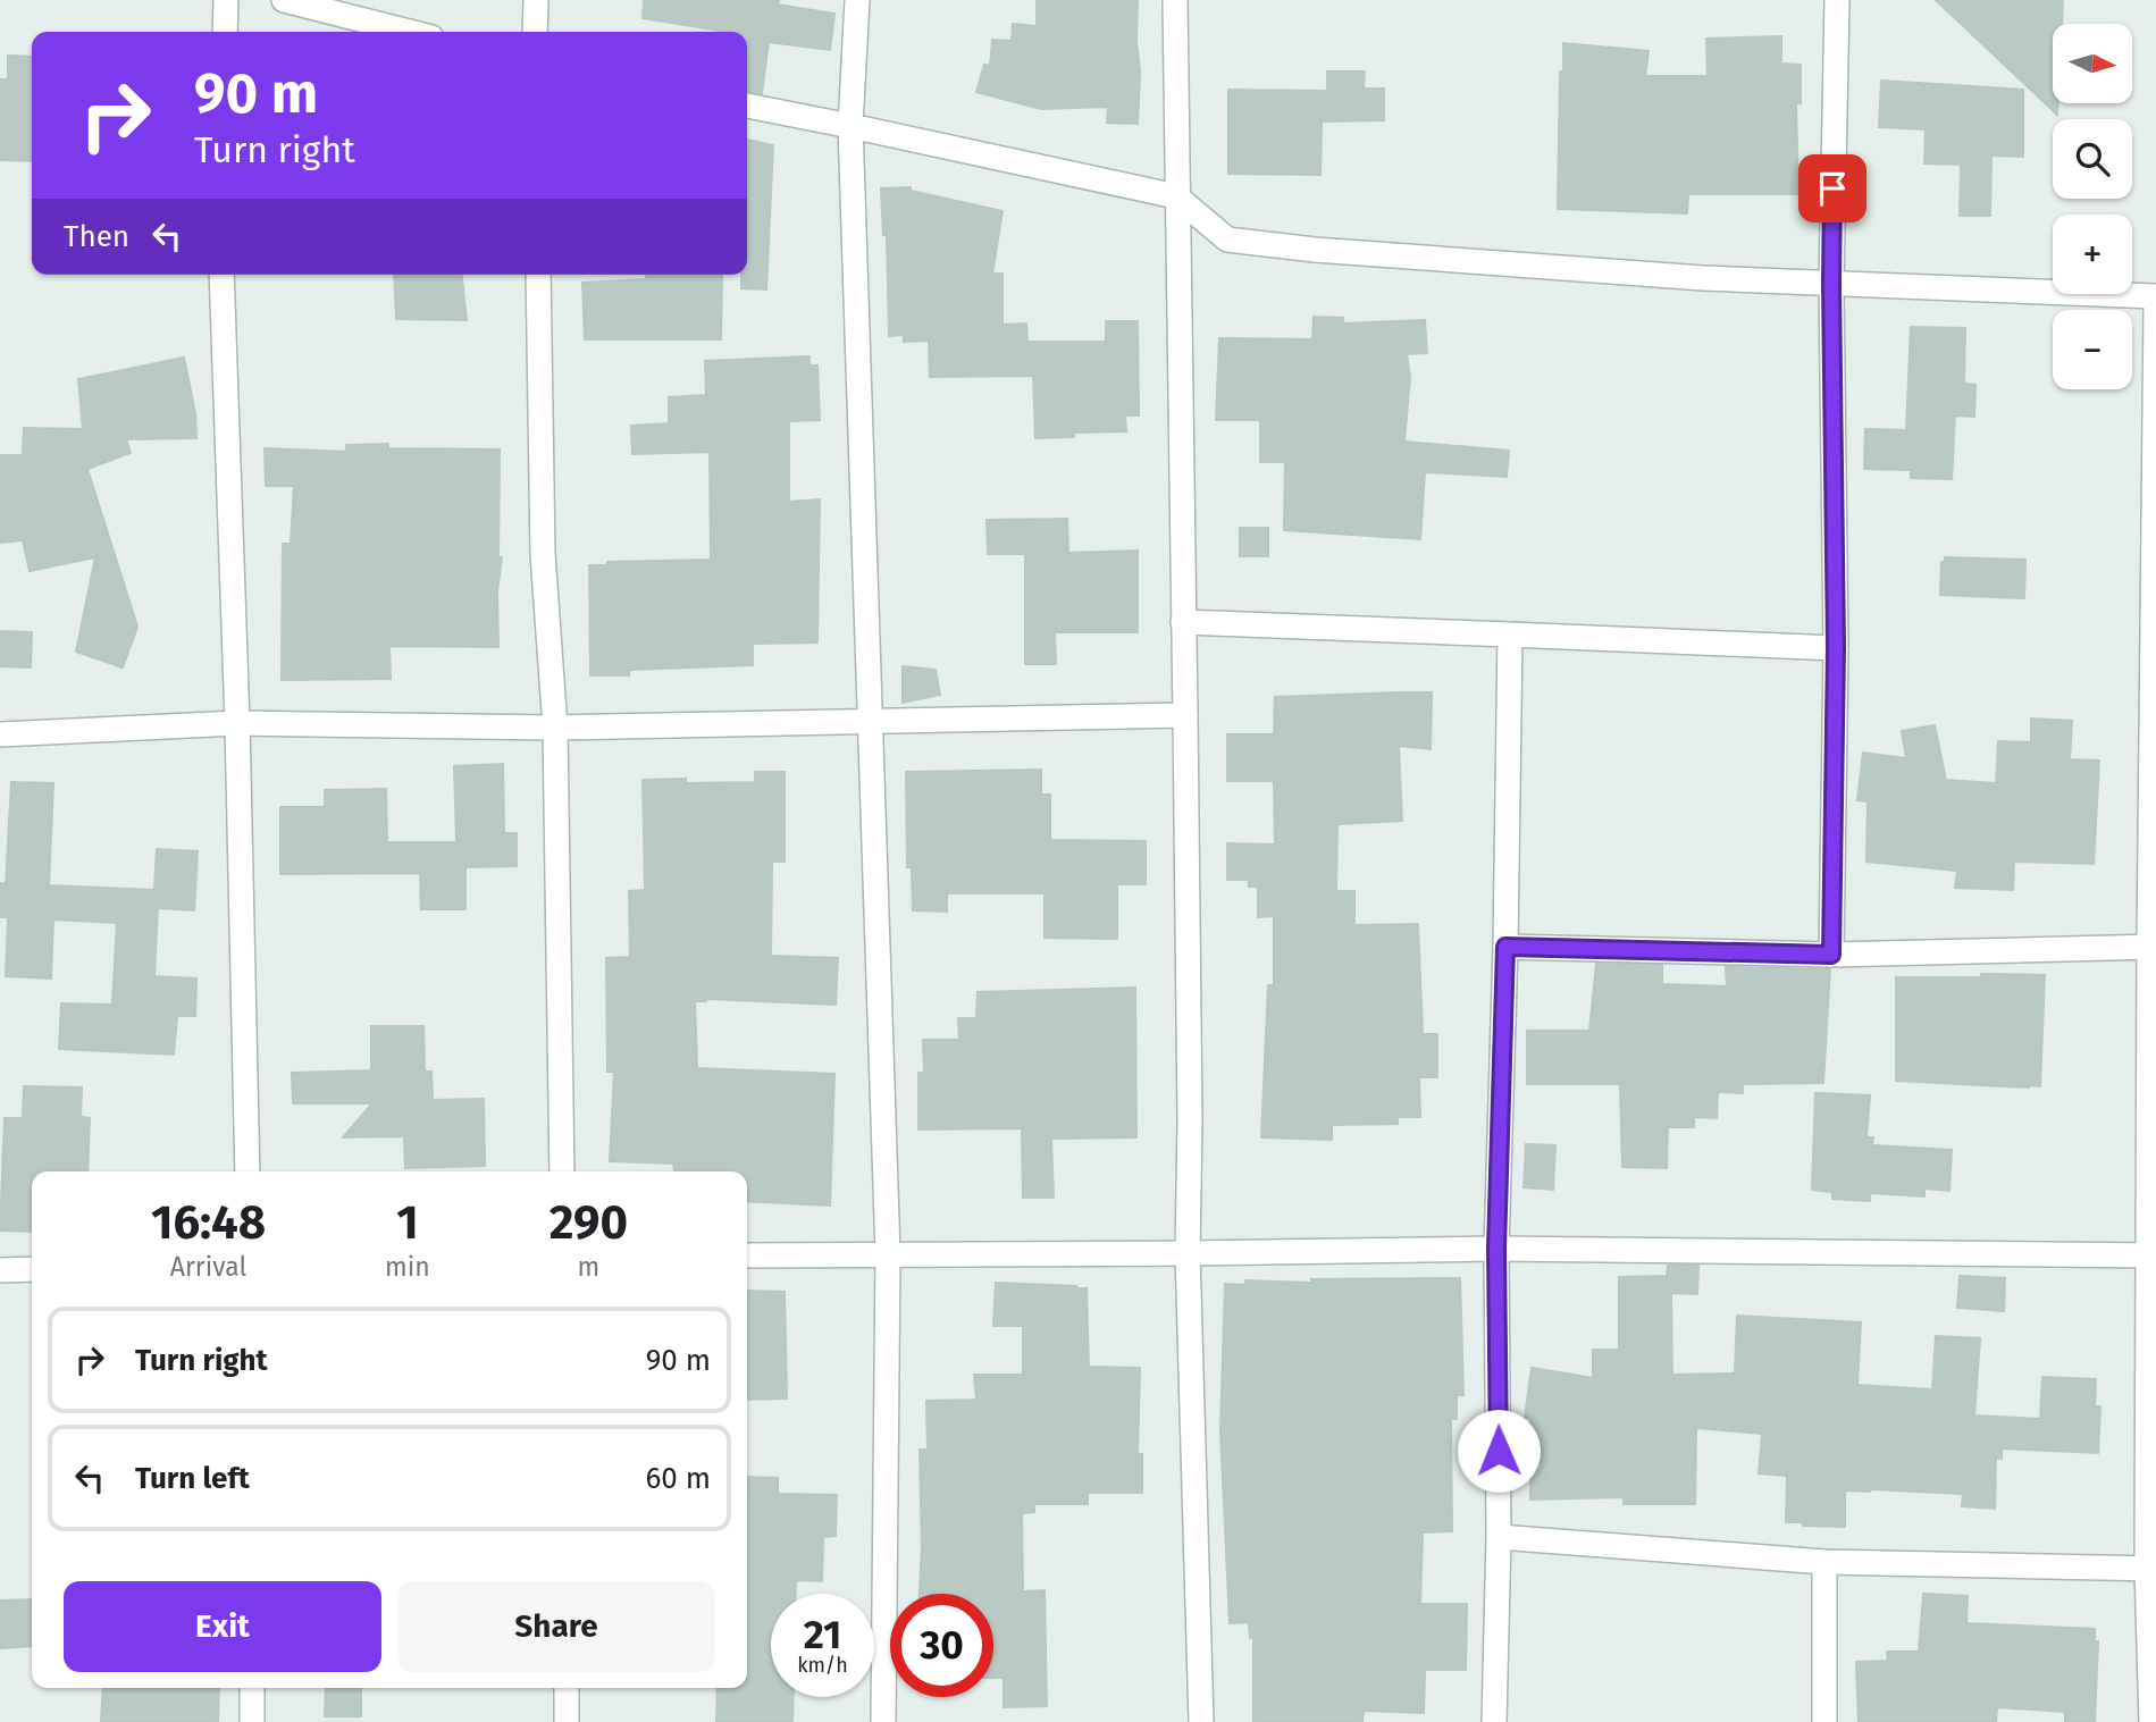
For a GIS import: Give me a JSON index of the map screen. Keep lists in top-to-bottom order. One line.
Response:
{"north":"right","page":{"map_buttons":["+","−"],"turn":["90 m","Turn right"],"then":"Then","eta":["16:48","Arrival","1","min","290","m"],"list":[{"name":"Turn right","value":"90 m"},{"name":"Turn left","value":"60 m"}],"buttons":["Exit","Share"],"speed":"21 km/h","limit":"30"}}
